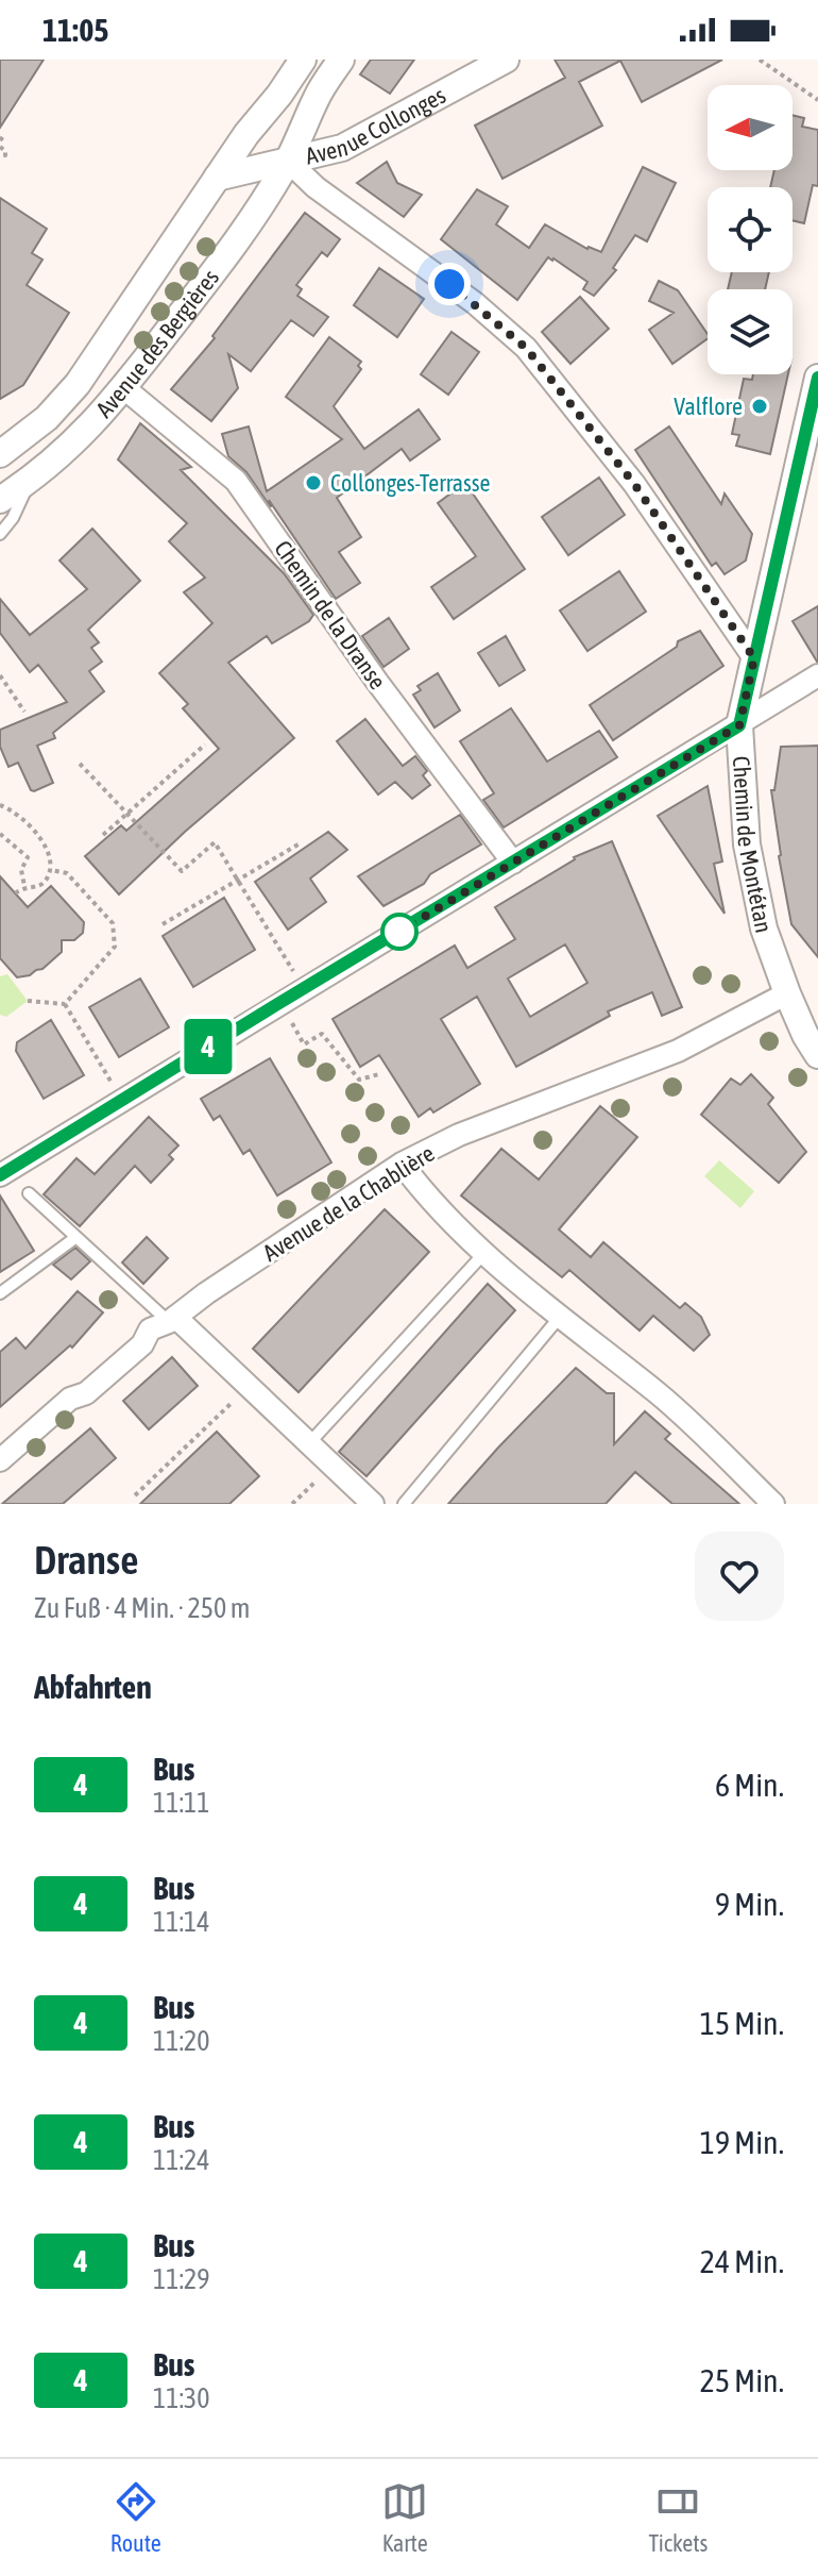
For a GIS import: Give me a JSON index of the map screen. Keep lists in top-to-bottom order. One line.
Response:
{"streets":{"street":["Avenue Collonges","Avenue des Bergières","Chemin de la Dranse","Chemin de Montétan","Avenue de la Chablière"]},"crossings":[["Avenue Collonges","Avenue des Bergières"],["Avenue des Bergières","Chemin de la Dranse"],["Chemin de Montétan","Avenue de la Chablière"]],"places":["Valflore","Collonges-Terrasse"],"lines":["bus line 4"],"north":"left","page":{"status":"11:05","on_map":"4","heading":[["Dranse","Zu Fuß · 4 Min. · 250 m"],"Abfahrten"],"list":[{"mark":"4","name":"Bus","note":"11:11","value":"6 Min."},{"mark":"4","name":"Bus","note":"11:14","value":"9 Min."},{"mark":"4","name":"Bus","note":"11:20","value":"15 Min."},{"mark":"4","name":"Bus","note":"11:24","value":"19 Min."},{"mark":"4","name":"Bus","note":"11:29","value":"24 Min."},{"mark":"4","name":"Bus","note":"11:30","value":"25 Min."}],"tabs":["Route","Karte","Tickets"]}}
